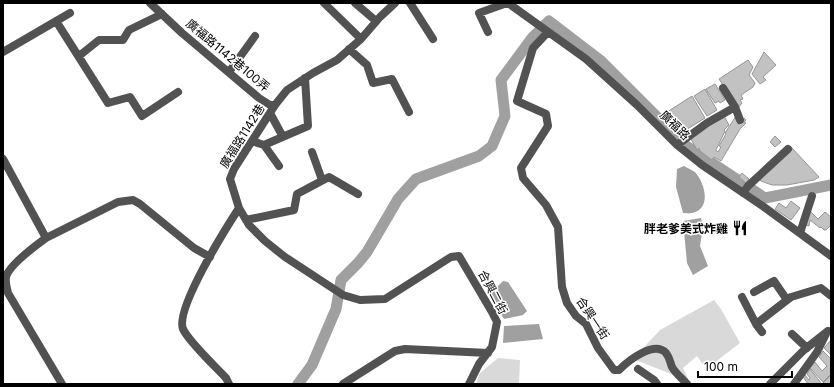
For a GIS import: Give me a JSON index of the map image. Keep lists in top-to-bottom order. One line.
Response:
{"streets":{"street":["廣福路1142巷100弄","廣福路","廣福路1142巷","合興二街","合興一街"]},"crossings":[["廣福路1142巷100弄","廣福路1142巷"],["廣福路","合興一街"],["廣福路1142巷","合興二街"]],"places":{"restaurant":["胖老爹美式炸雞"]},"scale_bar":"100 m"}
